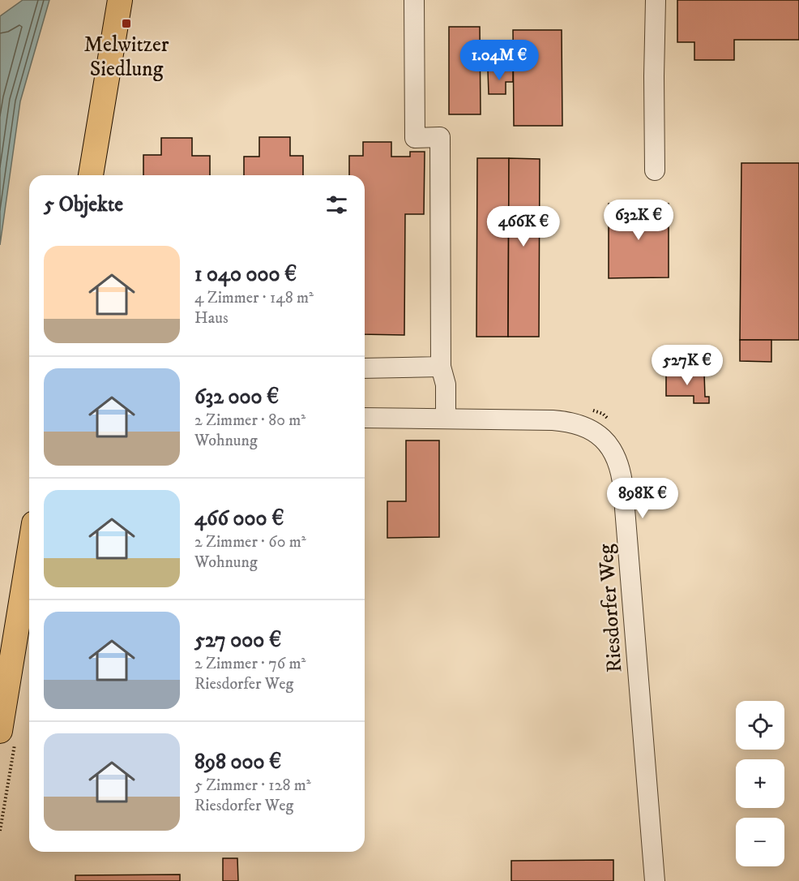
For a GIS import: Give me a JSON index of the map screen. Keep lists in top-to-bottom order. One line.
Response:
{"streets":{"street":["Riesdorfer Weg"]},"places":{"transit":["Melwitzer Siedlung"]},"page":{"price":["1.04M €","632K €","466K €","527K €","898K €"],"heading":"5 Objekte","list":[{"name":"1 040 000 €","note":"4 Zimmer · 148 m² · Haus"},{"name":"632 000 €","note":"2 Zimmer · 80 m² · Wohnung"},{"name":"466 000 €","note":"2 Zimmer · 60 m² · Wohnung"},{"name":"527 000 €","note":"2 Zimmer · 76 m² · Riesdorfer Weg"},{"name":"898 000 €","note":"5 Zimmer · 128 m² · Riesdorfer Weg"}],"map_buttons":["+","−"]}}
